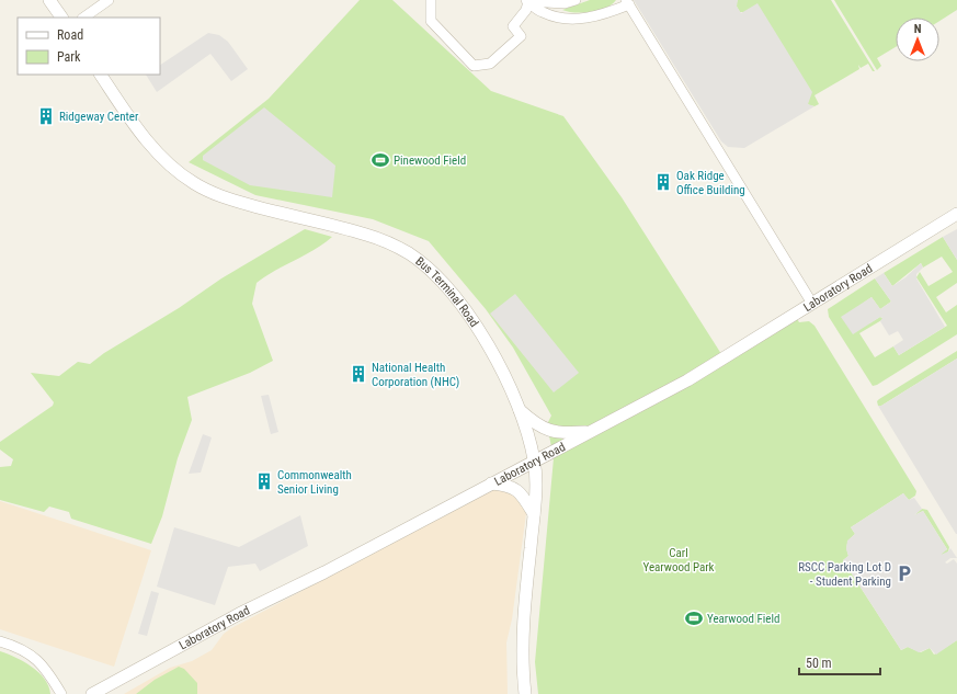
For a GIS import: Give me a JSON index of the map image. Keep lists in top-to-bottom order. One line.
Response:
{"streets":{"street":["Laboratory Road","Bus Terminal Road"]},"crossings":[["Laboratory Road","Bus Terminal Road"]],"parks":["Carl Yearwood Park"],"places":{"building":["Ridgeway Center","Oak Ridge Office Building","National Health Corporation (NHC)","Commonwealth Senior Living"],"sports":["Pinewood Field","Yearwood Field"],"parking":["RSCC Parking Lot D - Student Parking"]},"legend":["Road","Park"],"scale_bar":"50 m","north":"top"}
